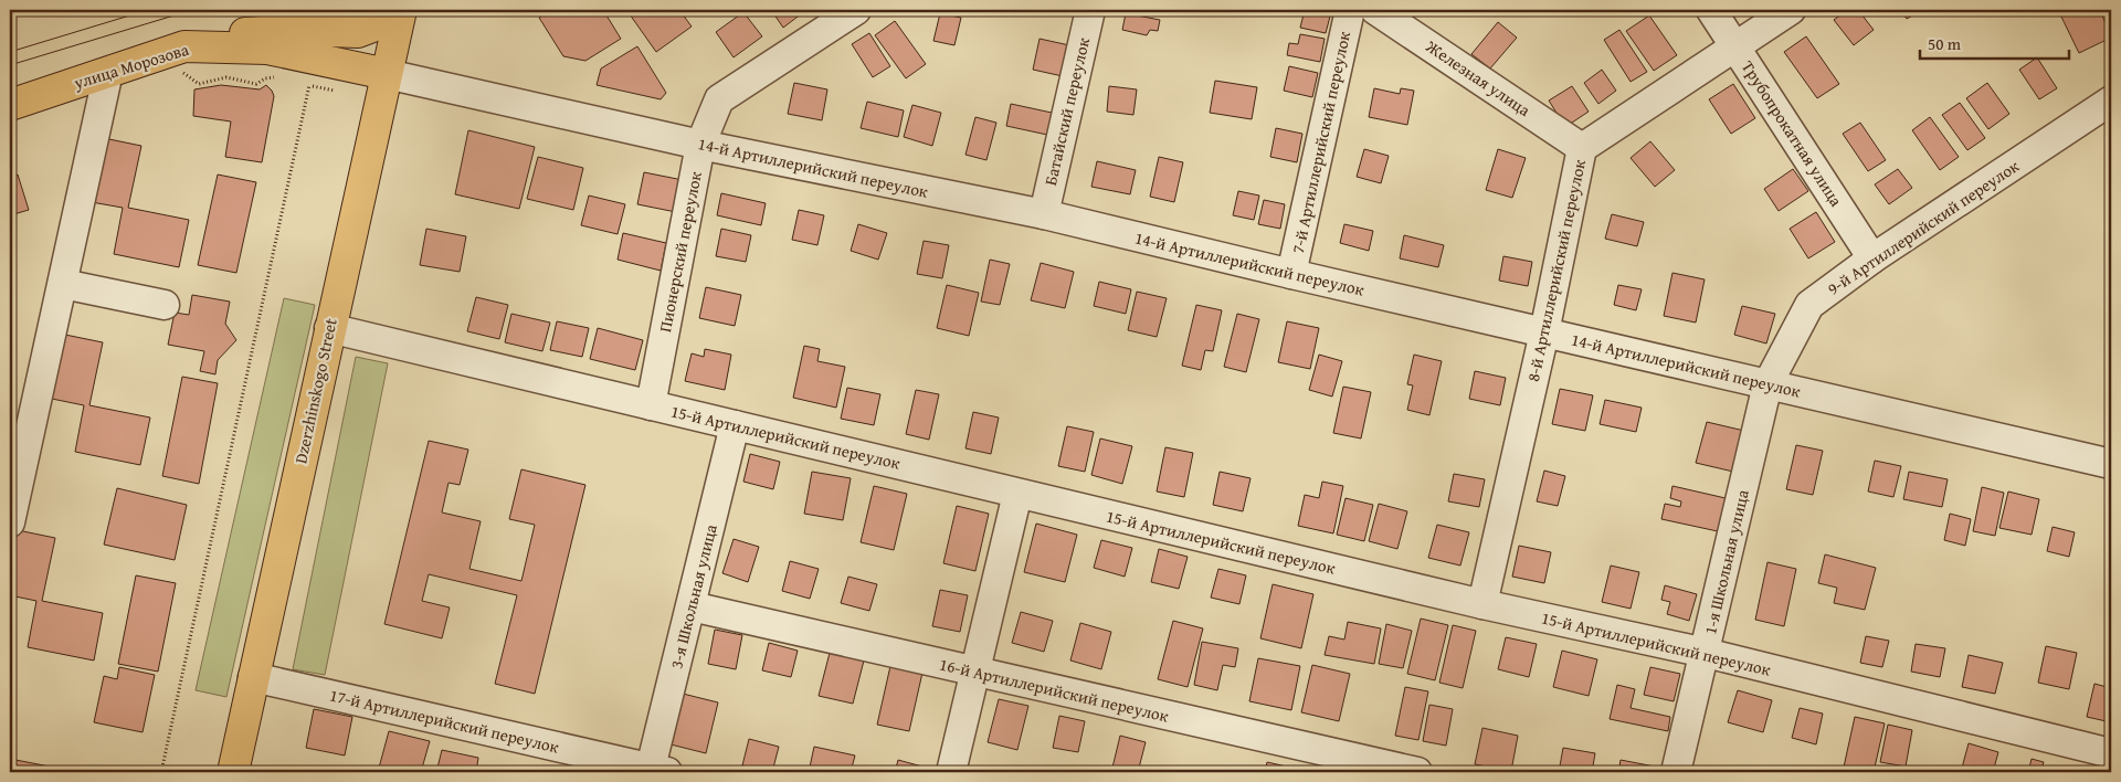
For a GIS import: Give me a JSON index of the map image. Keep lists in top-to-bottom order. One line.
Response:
{"streets":{"main road":["улица Морозова","Dzerzhinskogo Street"],"street":["Железная улица","Батайский переулок","Трубопрокатная улица","7-й Артиллерийский переулок","14-й Артиллерийский переулок","9-й Артиллерийский переулок","Пионерский переулок","8-й Артиллерийский переулок","15-й Артиллерийский переулок","1-я Школьная улица","3-я Школьная улица","16-й Артиллерийский переулок","17-й Артиллерийский переулок"]},"crossings":[["улица Морозова","14-й Артиллерийский переулок"],["улица Морозова","Dzerzhinskogo Street"],["Железная улица","8-й Артиллерийский переулок"],["Батайский переулок","14-й Артиллерийский переулок"],["Трубопрокатная улица","9-й Артиллерийский переулок"],["Трубопрокатная улица","8-й Артиллерийский переулок"],["7-й Артиллерийский переулок","14-й Артиллерийский переулок"],["14-й Артиллерийский переулок","9-й Артиллерийский переулок"],["14-й Артиллерийский переулок","Пионерский переулок"],["14-й Артиллерийский переулок","8-й Артиллерийский переулок"],["14-й Артиллерийский переулок","Dzerzhinskogo Street"],["14-й Артиллерийский переулок","1-я Школьная улица"],["9-й Артиллерийский переулок","1-я Школьная улица"],["Пионерский переулок","15-й Артиллерийский переулок"],["8-й Артиллерийский переулок","15-й Артиллерийский переулок"],["Dzerzhinskogo Street","15-й Артиллерийский переулок"],["Dzerzhinskogo Street","17-й Артиллерийский переулок"],["15-й Артиллерийский переулок","1-я Школьная улица"],["15-й Артиллерийский переулок","3-я Школьная улица"],["3-я Школьная улица","16-й Артиллерийский переулок"],["3-я Школьная улица","17-й Артиллерийский переулок"]],"scale_bar":"50 m"}
